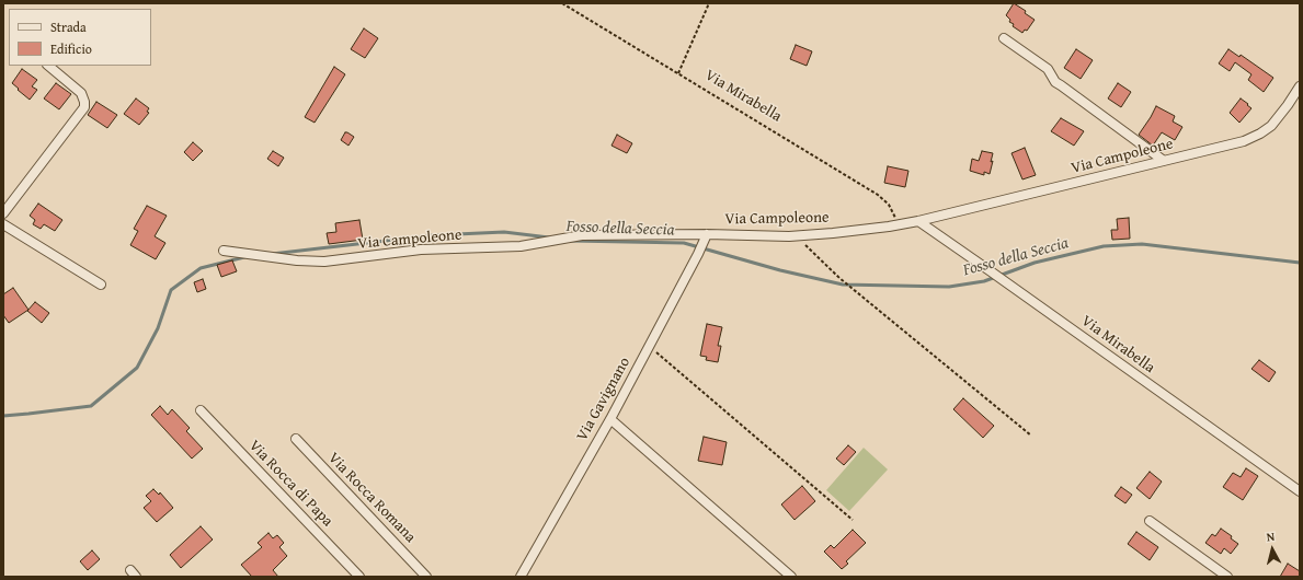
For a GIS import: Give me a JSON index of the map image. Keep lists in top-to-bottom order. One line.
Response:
{"streets":{"street":["Via Mirabella","Via Campoleone","Via Gavignano","Via Rocca di Papa","Via Rocca Romana"]},"crossings":[["Via Mirabella","Via Campoleone"],["Via Campoleone","Via Gavignano"]],"water":["Fosso della Seccia"],"legend":["Strada","Edificio"],"north":"top"}
